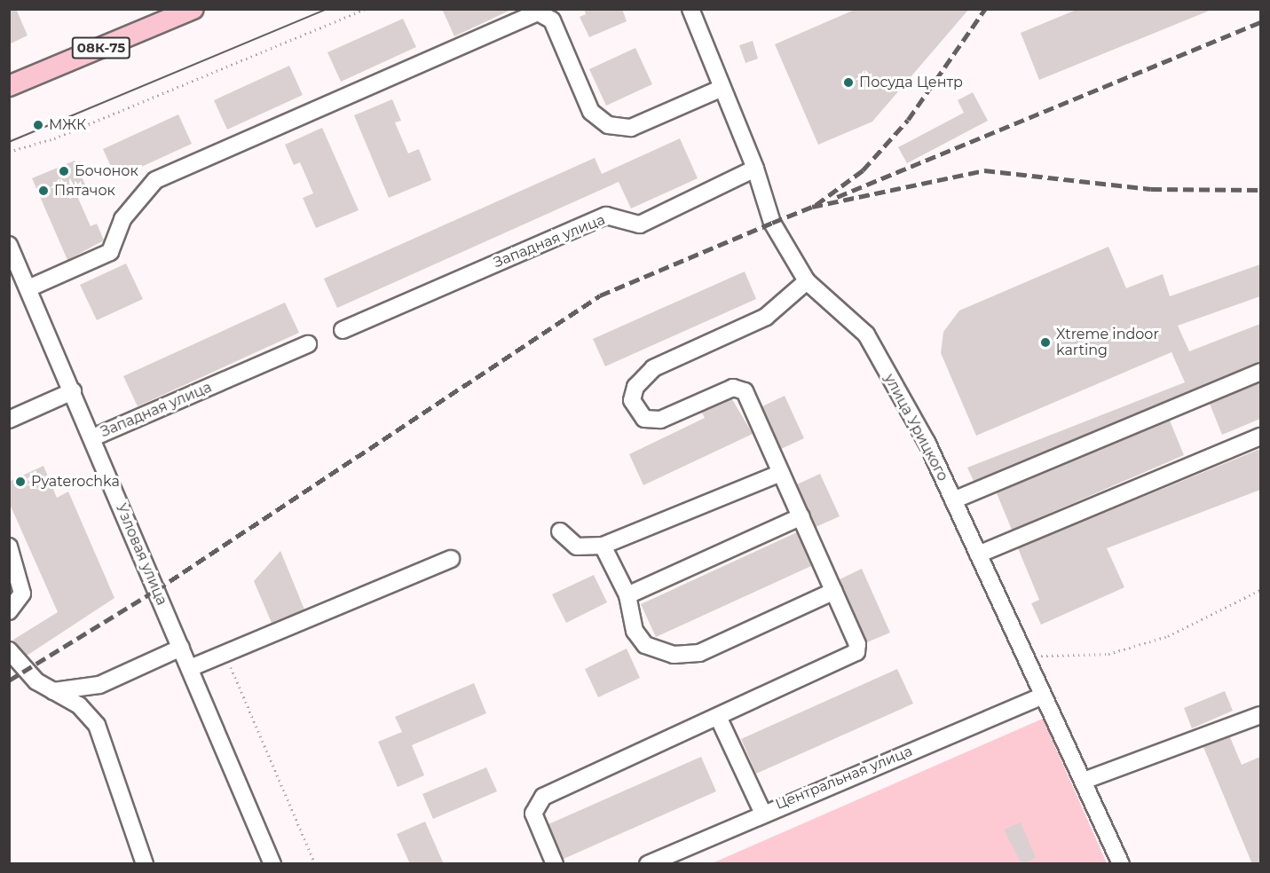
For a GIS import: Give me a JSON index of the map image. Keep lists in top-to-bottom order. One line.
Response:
{"streets":{"main road":["08К-75"],"street":["Западная улица","улица Урицкого","Узловая улица","Центральная улица"]},"crossings":[["Западная улица","улица Урицкого"],["Западная улица","Узловая улица"],["улица Урицкого","Центральная улица"]],"places":["Посуда Центр","МЖК","Бочонок","Пятачок","Xtreme indoor karting","Pyaterochka"]}
